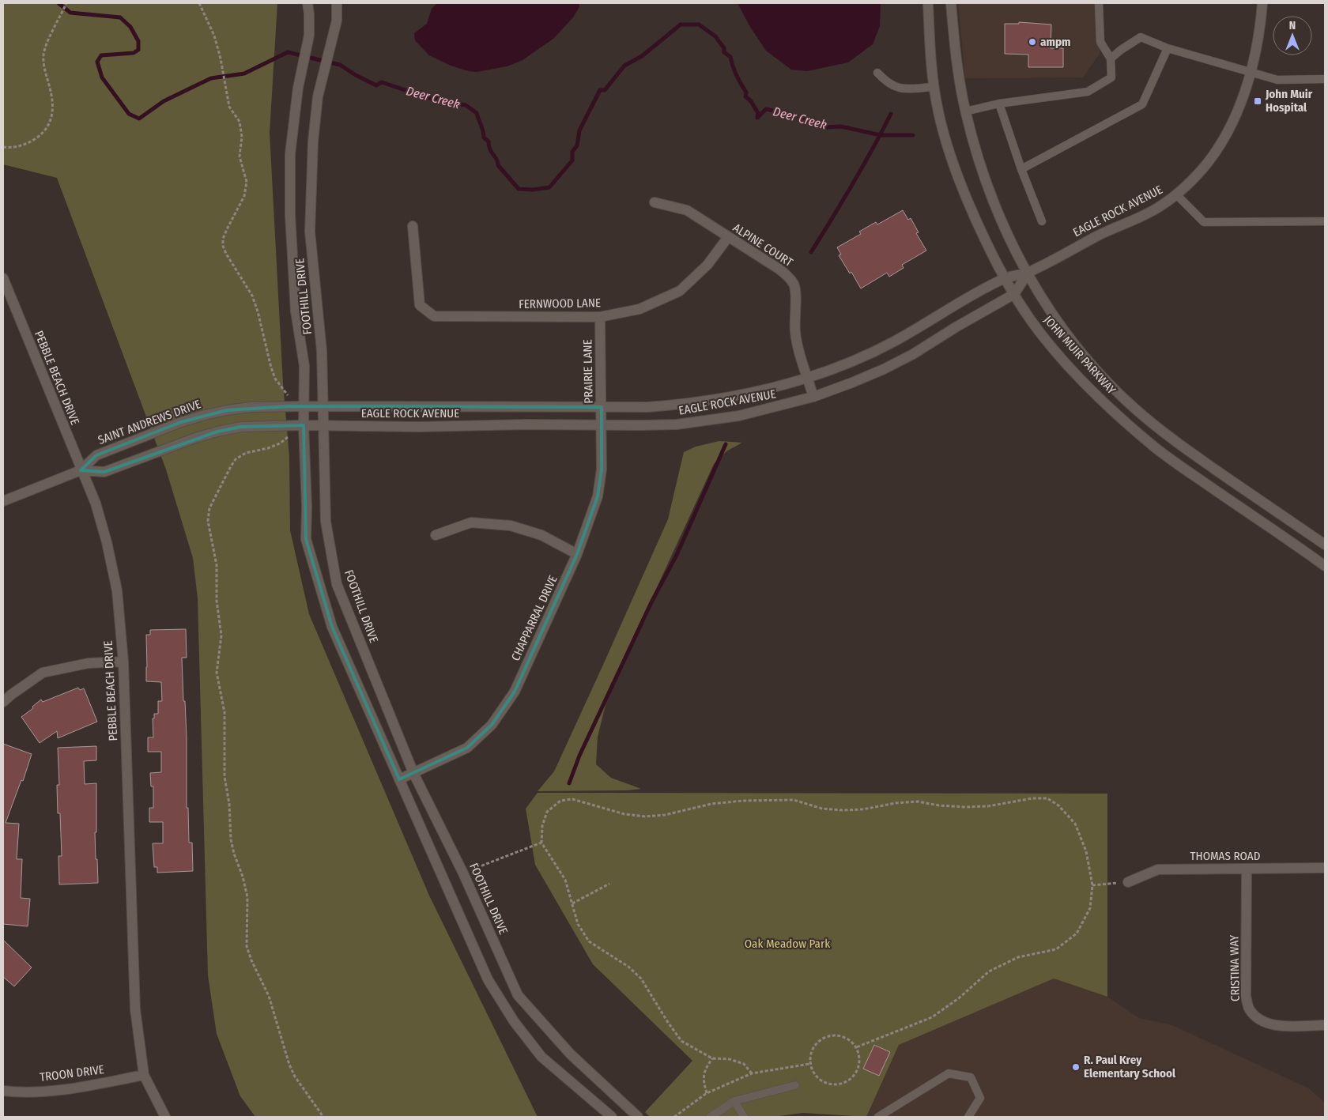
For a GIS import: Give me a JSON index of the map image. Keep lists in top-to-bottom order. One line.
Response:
{"streets":{"street":["EAGLE ROCK AVENUE","ALPINE COURT","FOOTHILL DRIVE","FERNWOOD LANE","JOHN MUIR PARKWAY","PRAIRIE LANE","PEBBLE BEACH DRIVE","SAINT ANDREWS DRIVE","CHAPPARRAL DRIVE","THOMAS ROAD","CRISTINA WAY","TROON DRIVE"]},"crossings":[["EAGLE ROCK AVENUE","ALPINE COURT"],["EAGLE ROCK AVENUE","FOOTHILL DRIVE"],["EAGLE ROCK AVENUE","JOHN MUIR PARKWAY"],["EAGLE ROCK AVENUE","PRAIRIE LANE"],["EAGLE ROCK AVENUE","SAINT ANDREWS DRIVE"],["EAGLE ROCK AVENUE","CHAPPARRAL DRIVE"],["ALPINE COURT","FERNWOOD LANE"],["FOOTHILL DRIVE","SAINT ANDREWS DRIVE"],["FOOTHILL DRIVE","CHAPPARRAL DRIVE"],["FERNWOOD LANE","PRAIRIE LANE"],["PRAIRIE LANE","CHAPPARRAL DRIVE"],["PEBBLE BEACH DRIVE","SAINT ANDREWS DRIVE"],["PEBBLE BEACH DRIVE","TROON DRIVE"],["THOMAS ROAD","CRISTINA WAY"]],"water":["Deer Creek"],"parks":["Oak Meadow Park"],"places":{"other":["ampm","R. Paul Krey Elementary School"],"transit":["John Muir Hospital"]},"north":"top"}
